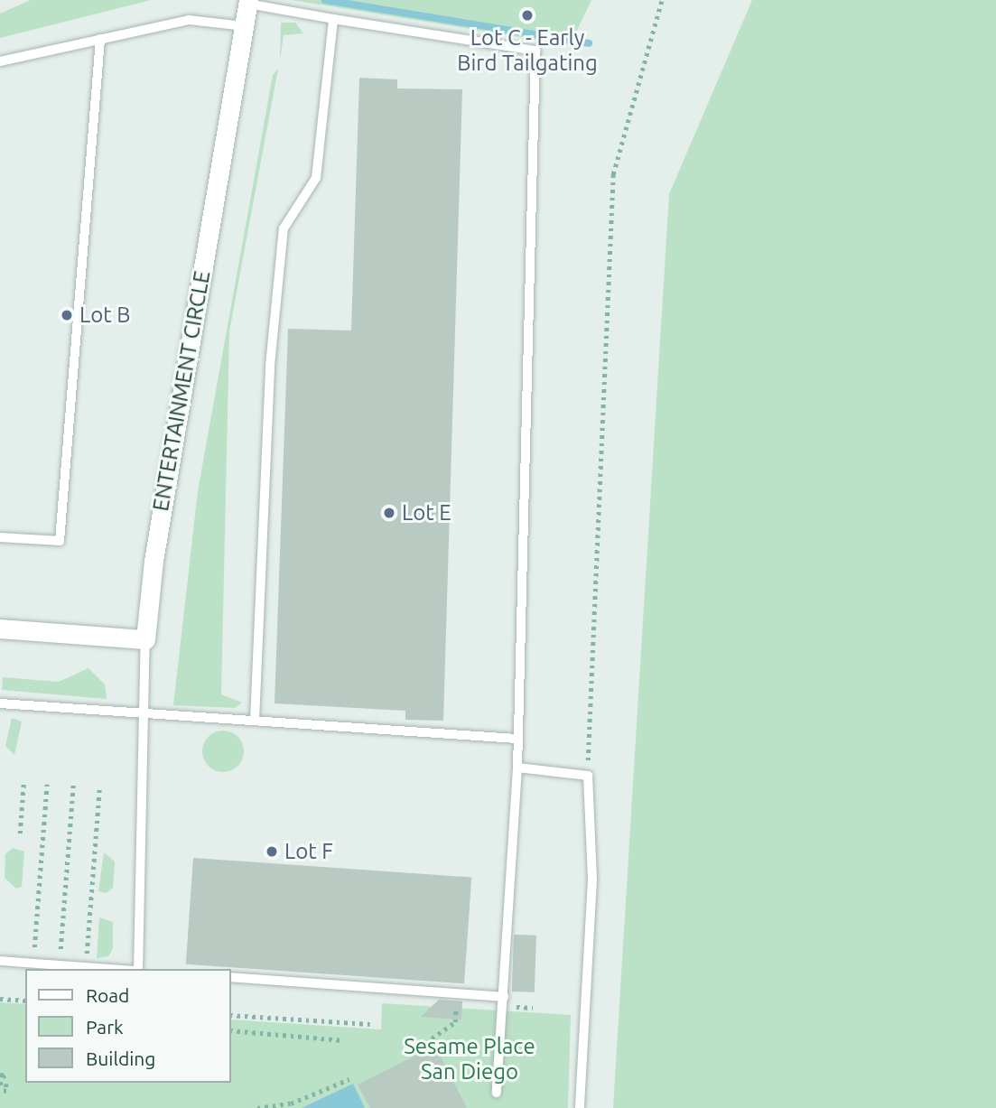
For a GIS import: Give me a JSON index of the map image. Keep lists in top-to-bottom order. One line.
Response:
{"streets":{"street":["ENTERTAINMENT CIRCLE"]},"parks":["Sesame Place San Diego"],"places":["Lot C - Early Bird Tailgating","Lot B","Lot E","Lot F"],"legend":["Road","Park","Building"]}
